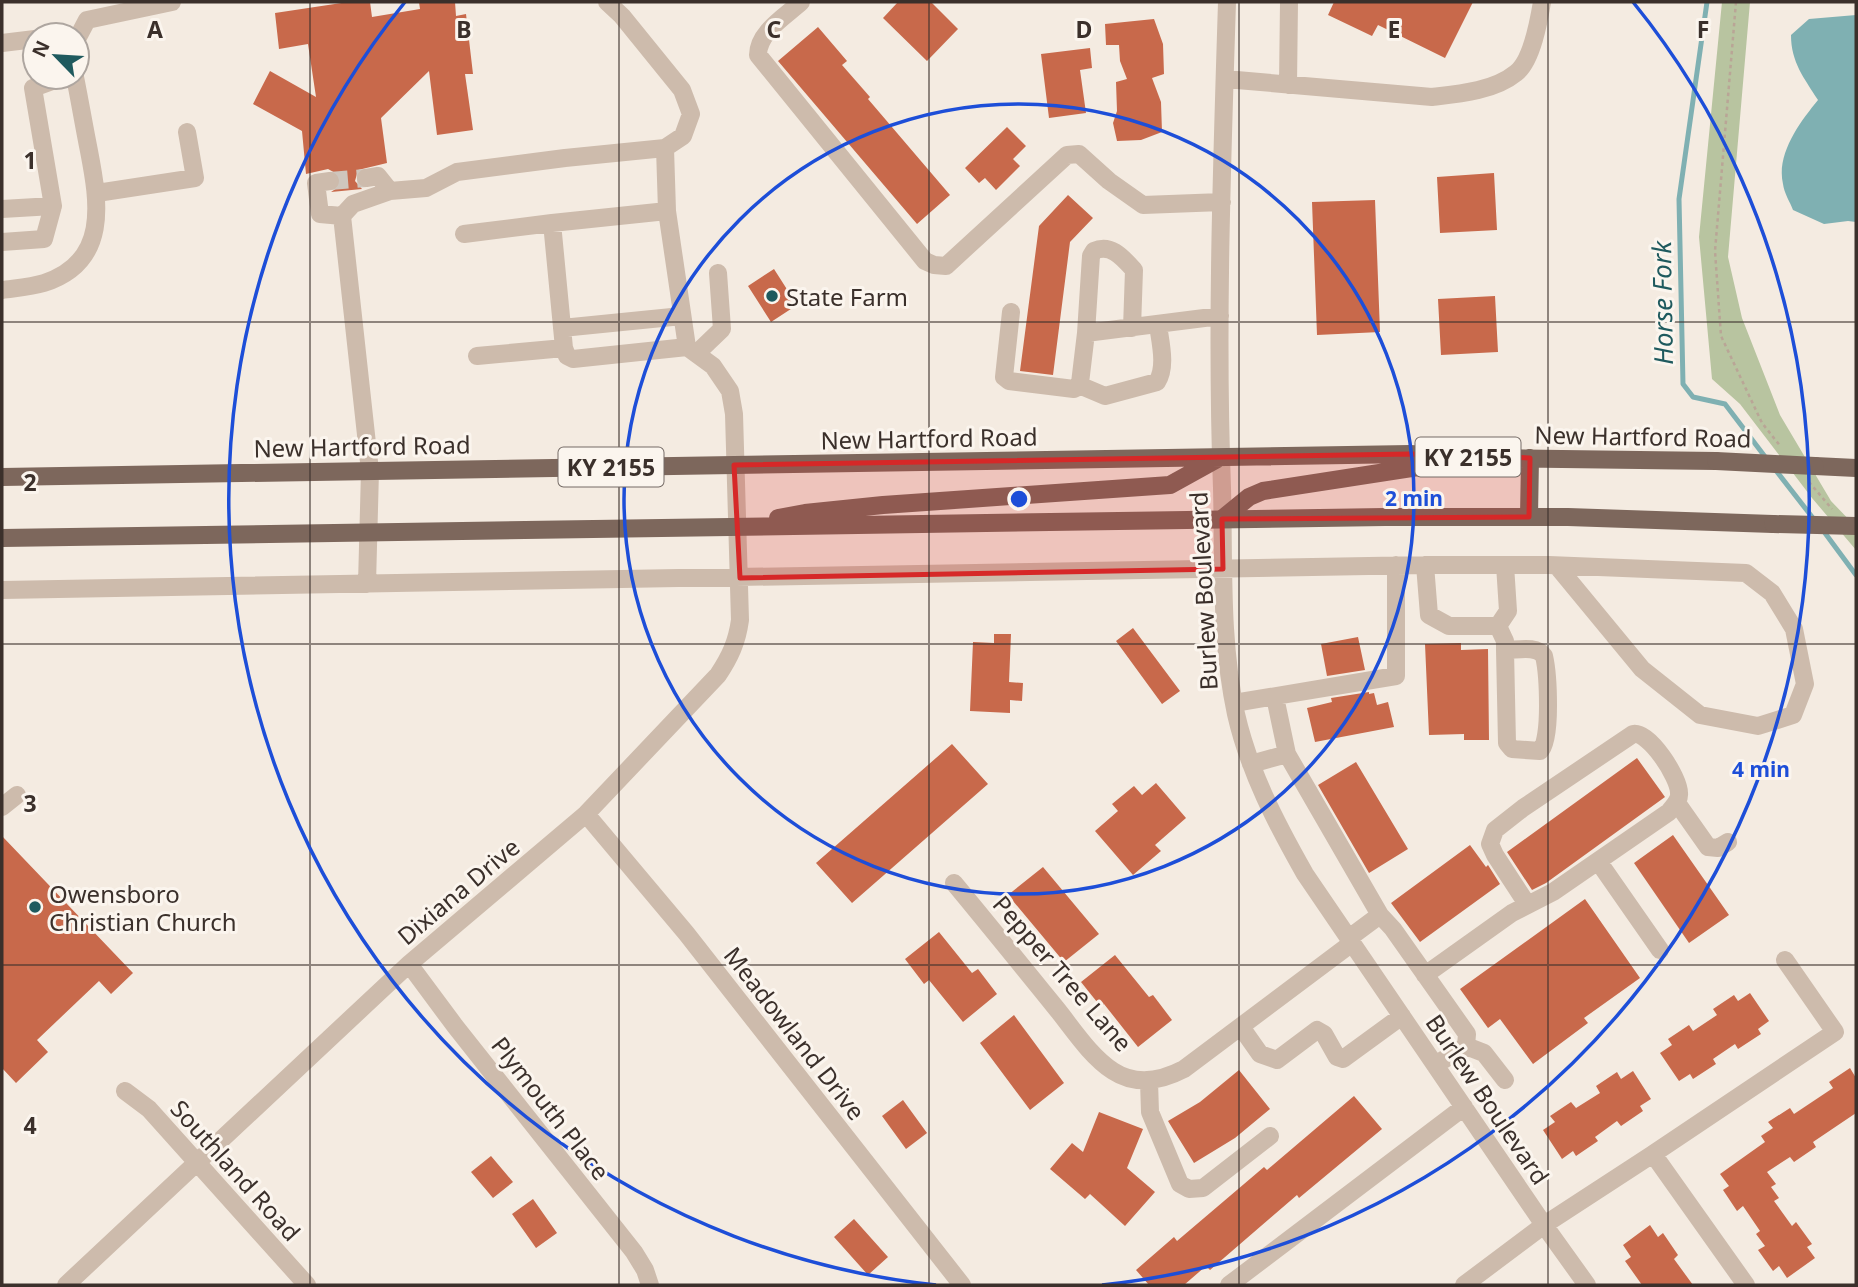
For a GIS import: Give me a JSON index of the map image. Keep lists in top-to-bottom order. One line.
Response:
{"streets":{"main road":["New Hartford Road","KY 2155"],"street":["Burlew Boulevard","Dixiana Drive","Pepper Tree Lane","Meadowland Drive","Plymouth Place","Southland Road"]},"crossings":[["New Hartford Road","Burlew Boulevard"],["New Hartford Road","Dixiana Drive"],["Dixiana Drive","Meadowland Drive"],["Dixiana Drive","Plymouth Place"],["Dixiana Drive","Southland Road"]],"water":["Horse Fork"],"places":["State Farm","Owensboro Christian Church"],"north":"top left","grid":{"columns":["A","B","C","D","E","F"],"rows":["1","2","3","4"]},"rings":["2 min","4 min"]}
